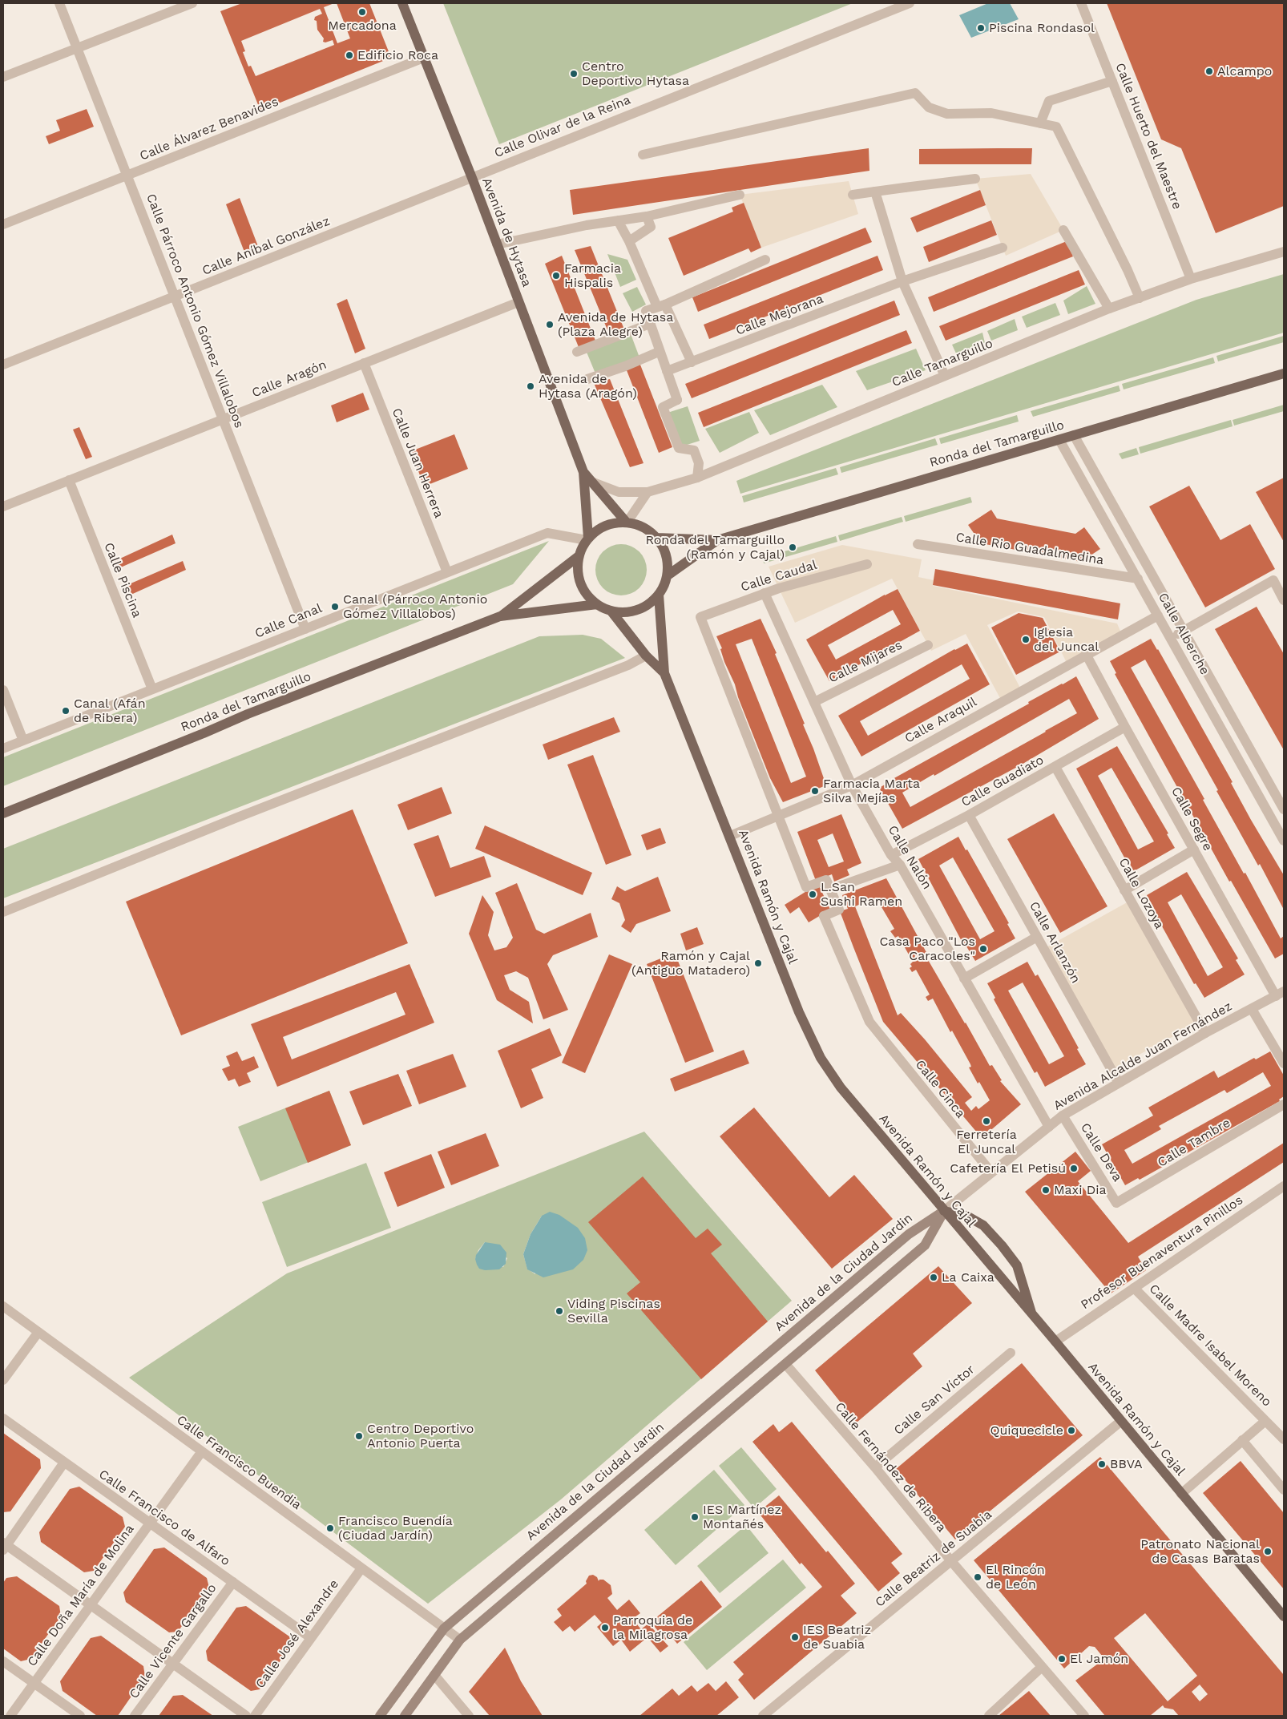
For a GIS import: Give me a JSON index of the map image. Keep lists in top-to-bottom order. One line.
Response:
{"streets":{"main road":["Avenida de Hytasa","Ronda del Tamarguillo","Avenida Ramón y Cajal","Avenida de la Ciudad Jardin"],"street":["Calle Olivar de la Reina","Calle Álvarez Benavides","Calle Huerto del Maestre","Calle Aníbal González","Calle Párroco Antonio Gómez Villalobos","Calle Mejorana","Calle Tamarguillo","Calle Aragón","Calle Juan Herrera","Calle Rio Guadalmedina","Calle Caudal","Calle Piscina","Calle Canal","Calle Alberche","Calle Mijares","Calle Araquil","Calle Guadiato","Calle Segre","Calle Nalón","Calle Lozoya","Calle Arlanzón","Avenida Alcalde Juan Fernández","Calle Cinca","Calle Tambre","Calle Deva","Profesor Buenaventura Pinillos","Calle Madre Isabel Moreno","Calle San Víctor","Calle Francisco Buendia","Calle Fernández de Ribera","Calle Francisco de Alfaro","Calle Beatriz de Suabia","Calle Doña María de Molina","Calle José Alexandre","Calle Vicente Gargallo"]},"crossings":[["Calle Olivar de la Reina","Avenida de Hytasa"],["Calle Olivar de la Reina","Calle Aníbal González"],["Calle Álvarez Benavides","Avenida de Hytasa"],["Calle Álvarez Benavides","Calle Párroco Antonio Gómez Villalobos"],["Calle Huerto del Maestre","Calle Tamarguillo"],["Avenida de Hytasa","Calle Aníbal González"],["Avenida de Hytasa","Calle Aragón"],["Calle Aníbal González","Calle Párroco Antonio Gómez Villalobos"],["Calle Párroco Antonio Gómez Villalobos","Calle Aragón"],["Calle Párroco Antonio Gómez Villalobos","Calle Canal"],["Calle Aragón","Calle Juan Herrera"],["Calle Aragón","Calle Piscina"],["Ronda del Tamarguillo","Calle Canal"],["Ronda del Tamarguillo","Calle Alberche"],["Calle Juan Herrera","Calle Canal"],["Calle Rio Guadalmedina","Calle Alberche"],["Calle Caudal","Calle Araquil"],["Calle Caudal","Calle Nalón"],["Calle Piscina","Calle Canal"],["Calle Alberche","Calle Araquil"],["Calle Mijares","Calle Nalón"],["Calle Araquil","Calle Segre"],["Calle Araquil","Calle Nalón"],["Calle Araquil","Avenida Ramón y Cajal"],["Calle Guadiato","Calle Segre"],["Calle Guadiato","Calle Nalón"],["Calle Guadiato","Calle Lozoya"],["Calle Guadiato","Calle Arlanzón"],["Calle Segre","Avenida Alcalde Juan Fernández"],["Calle Nalón","Avenida Alcalde Juan Fernández"],["Calle Lozoya","Avenida Alcalde Juan Fernández"],["Avenida Ramón y Cajal","Avenida Alcalde Juan Fernández"],["Avenida Ramón y Cajal","Profesor Buenaventura Pinillos"],["Avenida Ramón y Cajal","Avenida de la Ciudad Jardin"],["Avenida Ramón y Cajal","Calle Beatriz de Suabia"],["Calle Arlanzón","Avenida Alcalde Juan Fernández"],["Avenida Alcalde Juan Fernández","Calle Cinca"],["Avenida Alcalde Juan Fernández","Calle Deva"],["Avenida Alcalde Juan Fernández","Avenida de la Ciudad Jardin"],["Calle Tambre","Calle Deva"],["Profesor Buenaventura Pinillos","Calle Madre Isabel Moreno"],["Avenida de la Ciudad Jardin","Calle Francisco Buendia"],["Avenida de la Ciudad Jardin","Calle Fernández de Ribera"],["Calle San Víctor","Calle Fernández de Ribera"],["Calle Francisco Buendia","Calle Doña María de Molina"],["Calle Francisco Buendia","Calle José Alexandre"],["Calle Fernández de Ribera","Calle Beatriz de Suabia"],["Calle Francisco de Alfaro","Calle Doña María de Molina"],["Calle Francisco de Alfaro","Calle José Alexandre"],["Calle Francisco de Alfaro","Calle Vicente Gargallo"]],"places":["Mercadona","Piscina Rondasol","Edificio Roca","Alcampo","Centro Deportivo Hytasa","Farmacia Hispalis","Avenida de Hytasa (Plaza Alegre)","Avenida de Hytasa (Aragón)","Ronda del Tamarguillo (Ramón y Cajal)","Canal (Párroco Antonio Gómez Villalobos)","Iglesia del Juncal","Canal (Afán de Ribera)","Farmacia Marta Silva Mejías","L.San Sushi Ramen","Casa Paco \"Los Caracoles\"","Ramón y Cajal (Antiguo Matadero)","Ferretería El Juncal","Cafetería El Petisú","Maxi Dia","La Caixa","Viding Piscinas Sevilla","Quiquecicle","Centro Deportivo Antonio Puerta","BBVA","IES Martínez Montañés","Francisco Buendía (Ciudad Jardín)","Patronato Nacional de Casas Baratas","El Rincón de León","Parroquia de la Milagrosa","IES Beatriz de Suabia","El Jamón"]}
